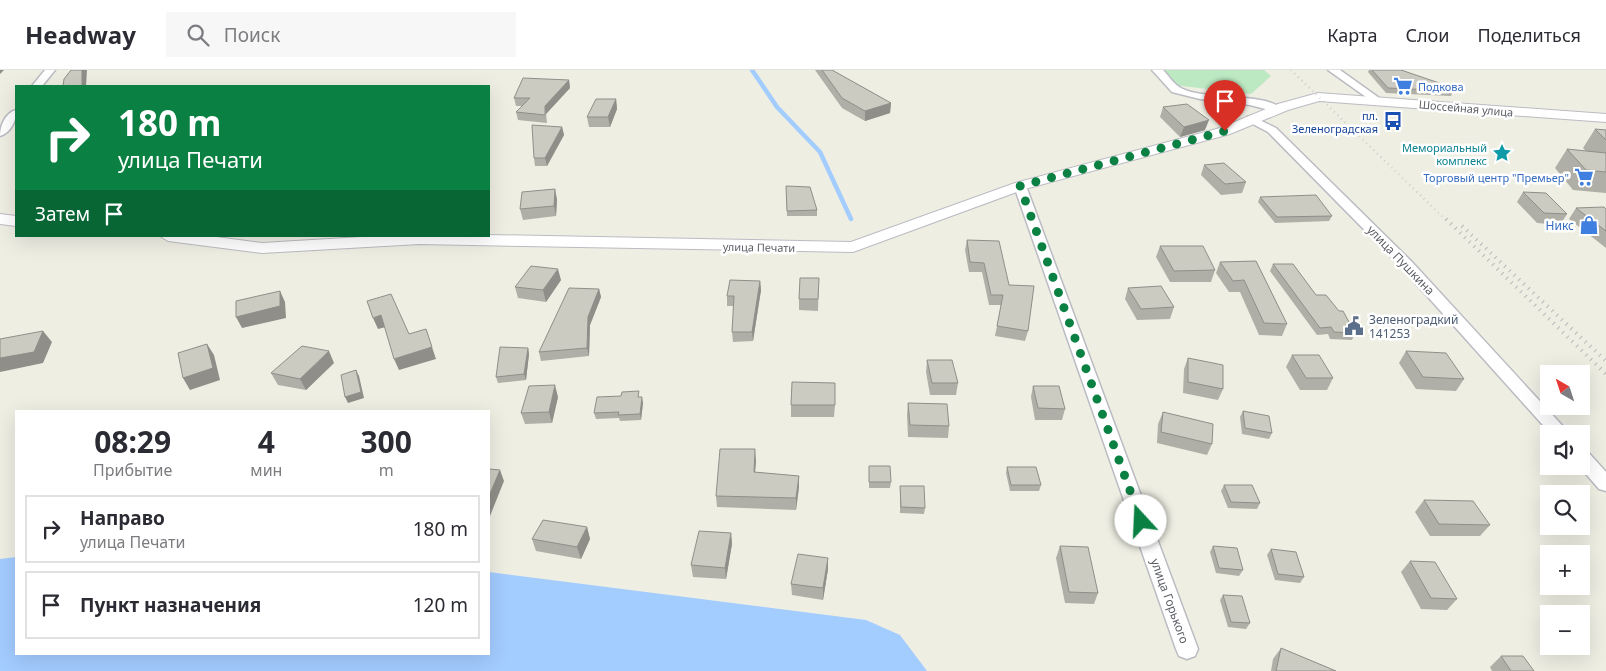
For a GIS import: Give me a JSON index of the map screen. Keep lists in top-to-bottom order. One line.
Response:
{"streets":{"street":["Шоссейная улица","улица Печати","улица Пушкина","улица Горького"]},"crossings":[["Шоссейная улица","улица Печати"],["улица Печати","улица Пушкина"],["улица Печати","улица Горького"]],"places":{"supermarket":["Подкова","Торговый центр \"Премьер\""],"bus stop":["пл. Зеленоградская"],"place":["Мемориальный комплекс"],"shop":["Никс"],"public building":["Зеленоградкий 141253"]},"north":"top left","page":{"header":"Headway","search":"Поиск","nav":["Карта","Слои","Поделиться"],"turn":["180 m","улица Печати"],"then":"Затем","map_buttons":["+","−"],"eta":["08:29","Прибытие","4","мин","300","m"],"list":[{"name":"Направо","note":"улица Печати","value":"180 m"},{"name":"Пункт назначения","value":"120 m"}]}}
